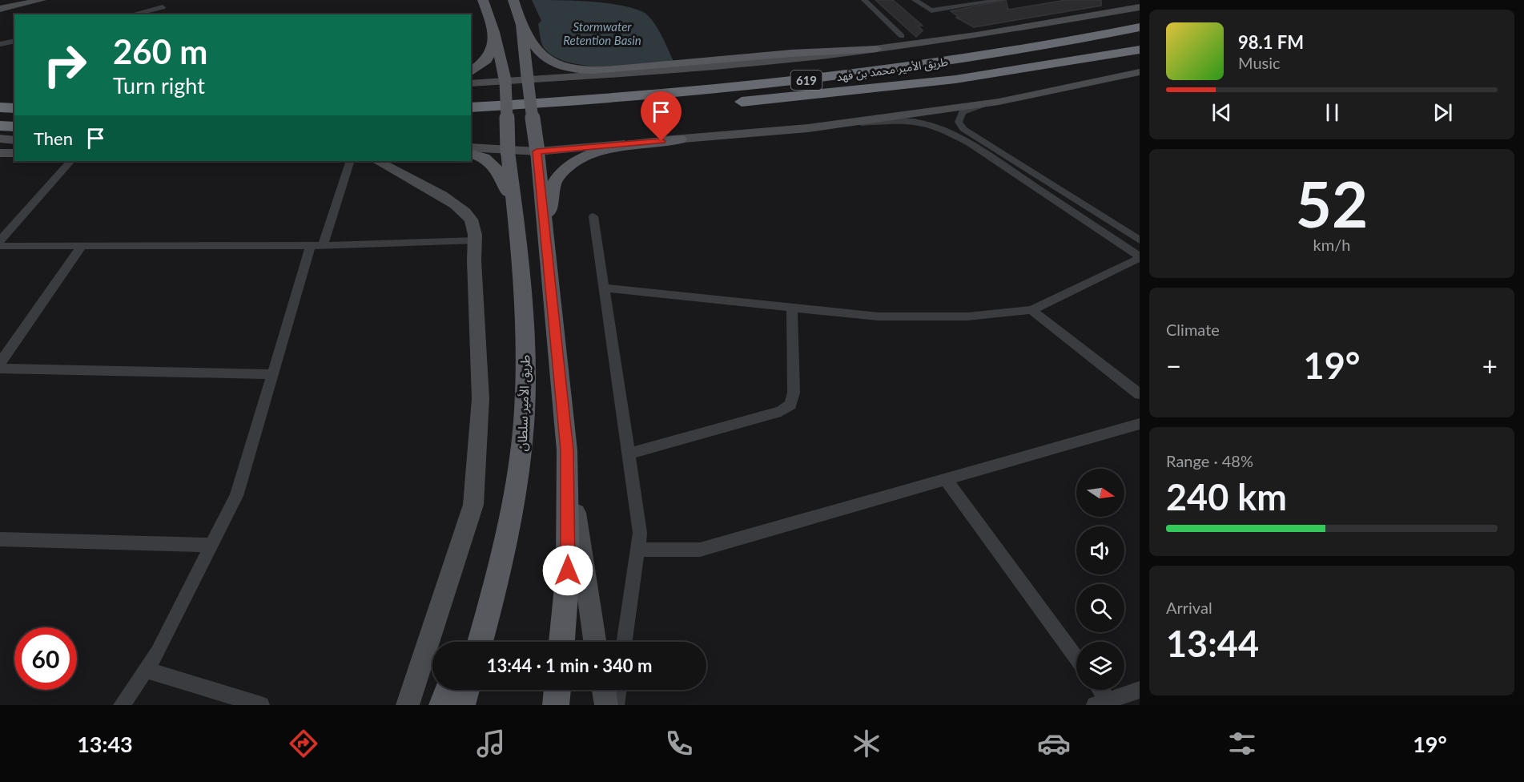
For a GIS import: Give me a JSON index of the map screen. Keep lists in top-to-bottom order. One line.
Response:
{"streets":{"highway":["طريق الأمير محمد بن فهد","619"],"main road":["طريق الأمير سلطان"]},"water":["Stormwater Retention Basin"],"north":"right","page":{"turn":["260 m","Turn right"],"song":["98.1 FM","Music"],"then":"Then","tile":[["52","km/h"],"Climate",["Range · 48%","240 km"],["Arrival","13:44"]],"heat":["−","19°","+"],"limit":"60","trip":"13:44 · 1 min · 340 m","tabs":["13:43","19°"]}}
